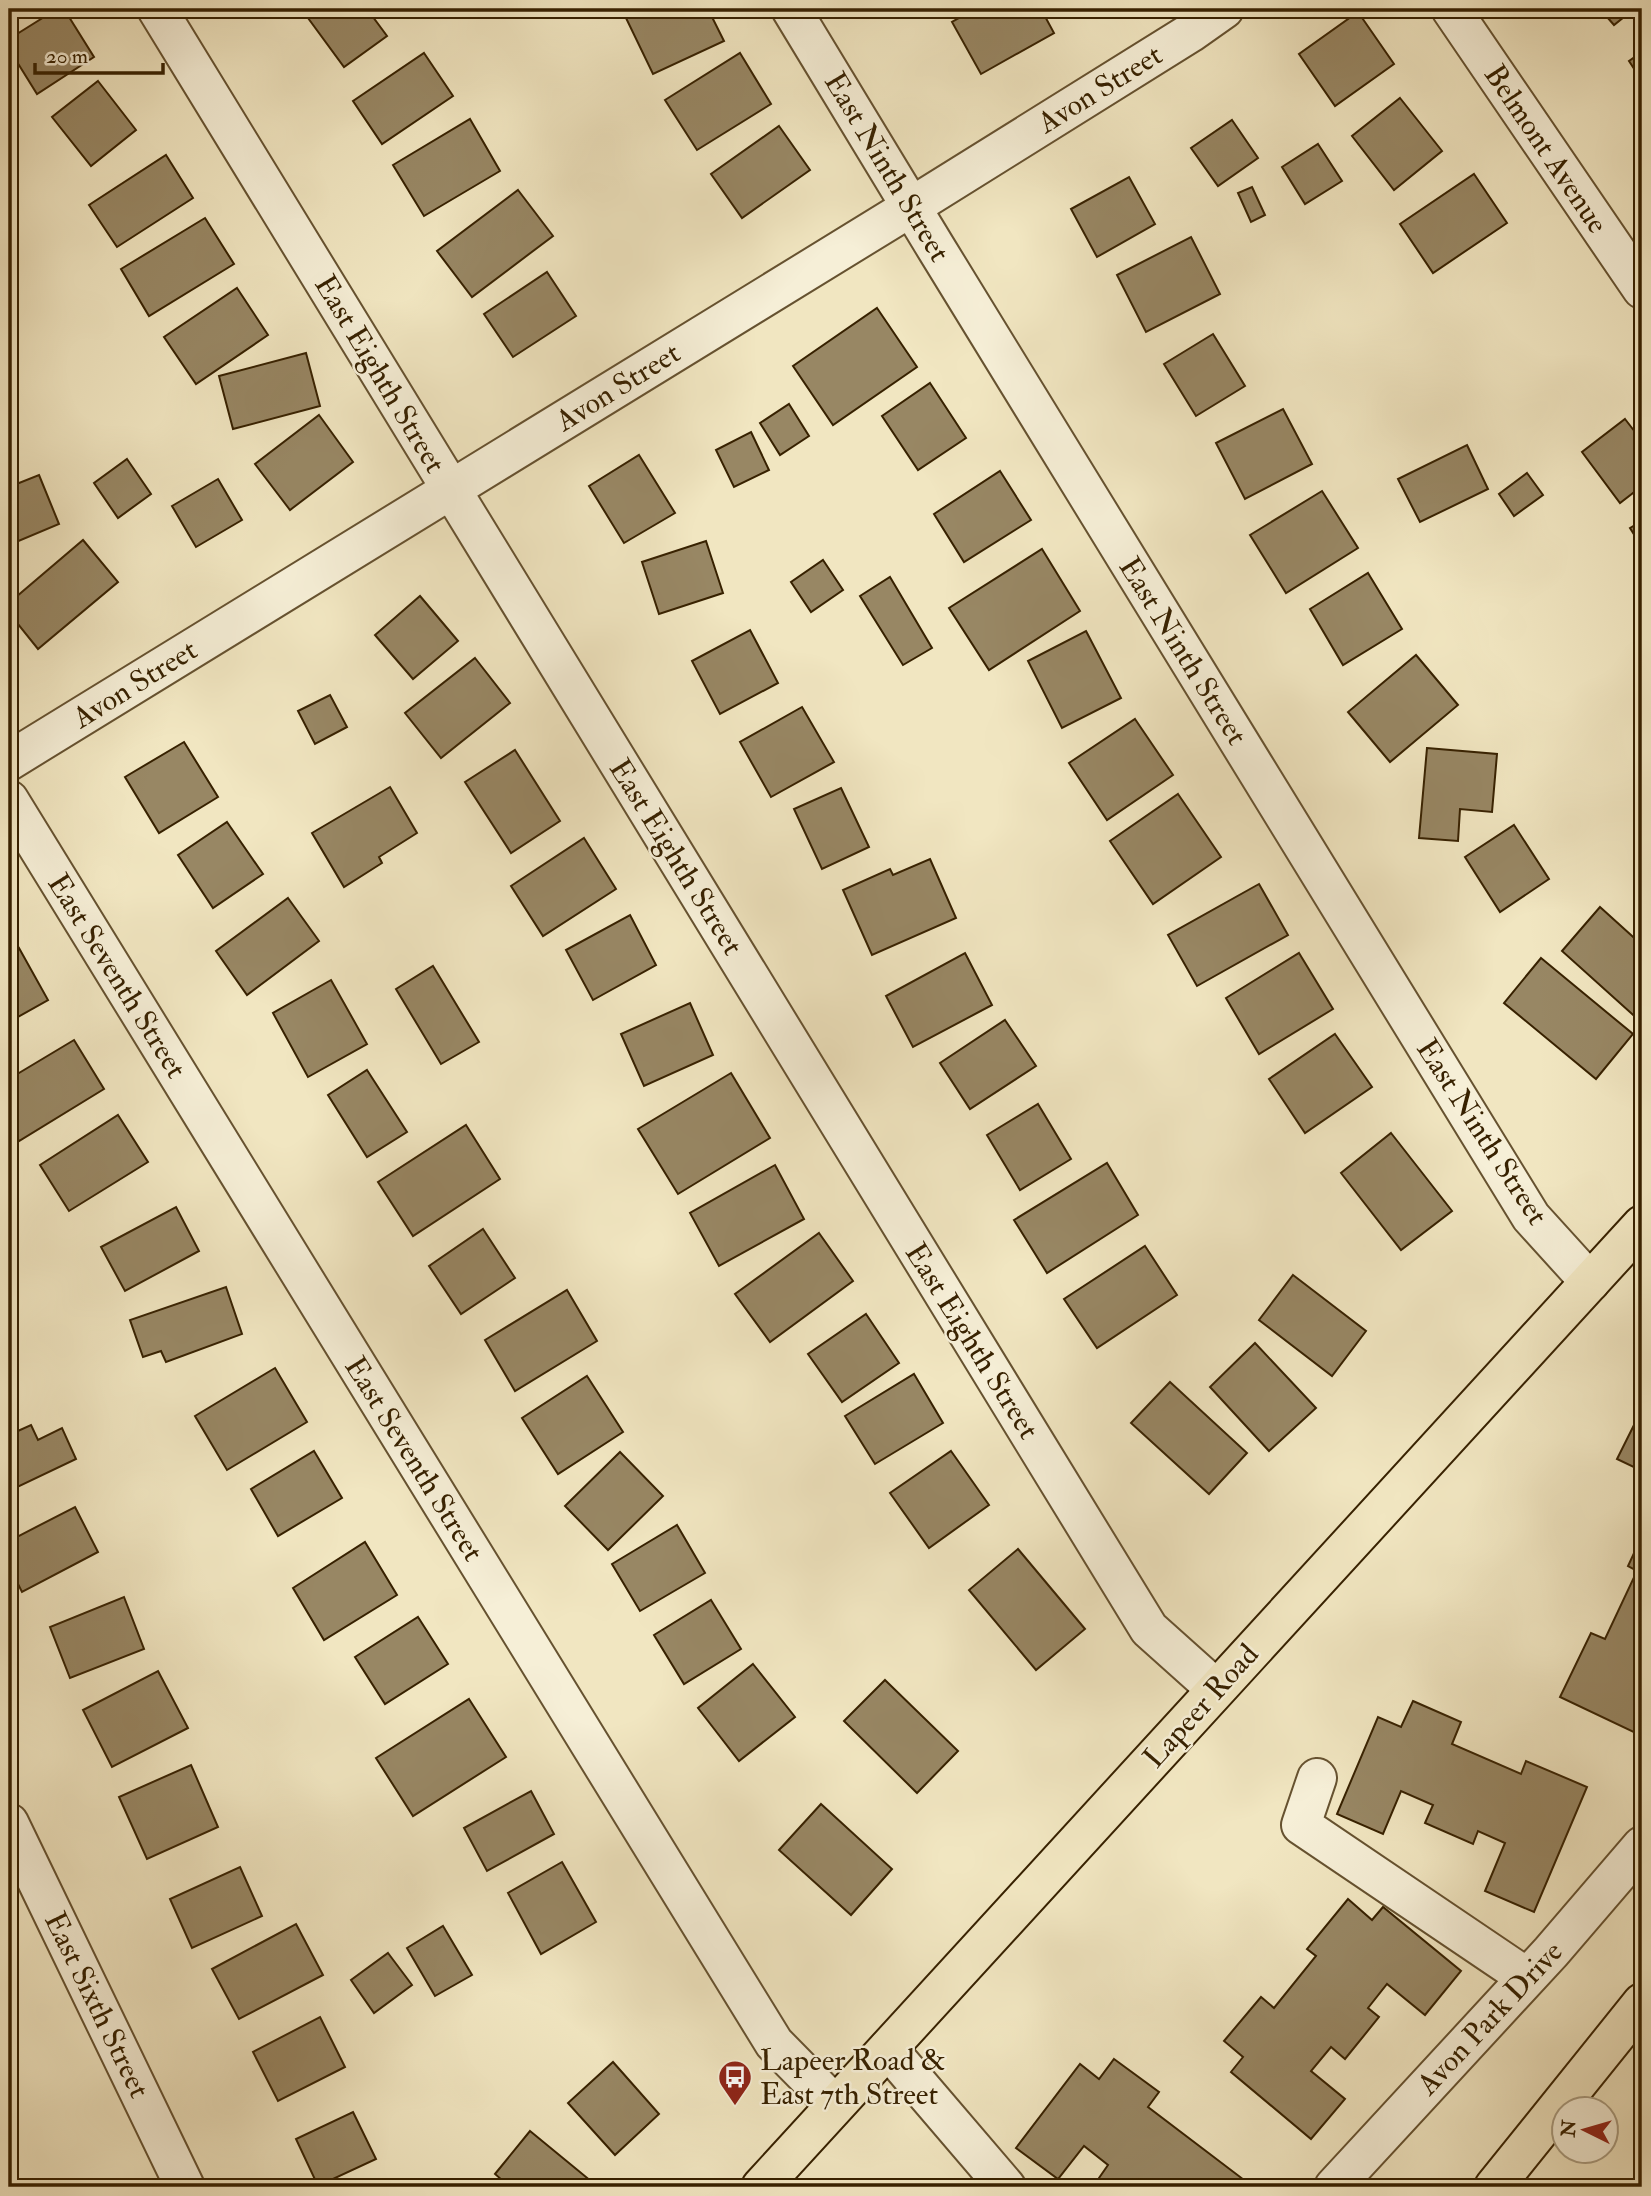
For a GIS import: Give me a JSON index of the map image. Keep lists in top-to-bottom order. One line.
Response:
{"streets":{"main road":["Lapeer Road"],"street":["Avon Street","Belmont Avenue","East Ninth Street","East Eighth Street","East Seventh Street","East Sixth Street","Avon Park Drive"]},"crossings":[["Avon Street","East Ninth Street"],["Avon Street","East Eighth Street"],["East Ninth Street","Lapeer Road"],["East Eighth Street","Lapeer Road"],["East Seventh Street","Lapeer Road"]],"places":{"bus stop":["Lapeer Road & East 7th Street"]},"scale_bar":"20 m","north":"left"}
